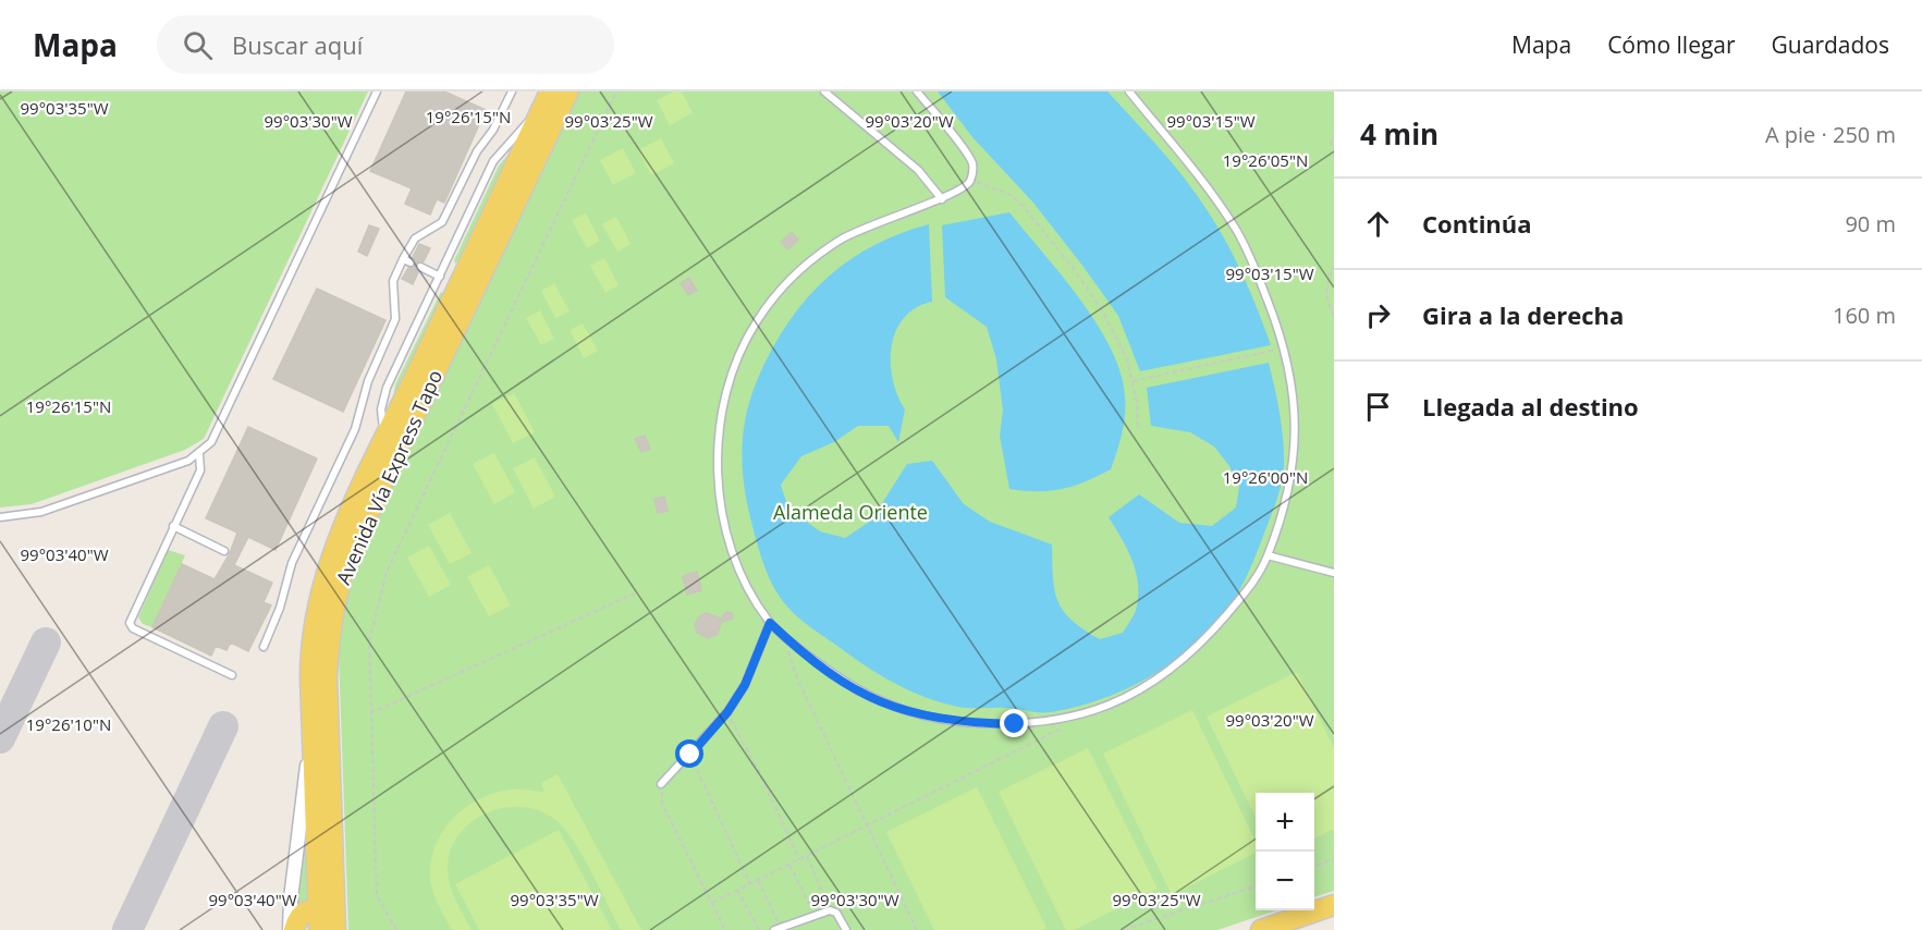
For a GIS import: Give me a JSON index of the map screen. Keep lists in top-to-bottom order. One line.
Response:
{"streets":{"main road":["Avenida Vía Express Tapo"]},"parks":["Alameda Oriente"],"page":{"header":"Mapa","search":"Buscar aquí","nav":["Mapa","Cómo llegar","Guardados"],"heading":["4 min","A pie · 250 m"],"list":[["Continúa","90 m"],["Gira a la derecha","160 m"],"Llegada al destino"],"map_buttons":["+","−"]},"coordinates":["99°03'35\"W","19°26'15\"N","99°03'30\"W","99°03'25\"W","99°03'20\"W","99°03'15\"W","19°26'05\"N","19°26'00\"N","99°03'40\"W","19°26'10\"N"]}
